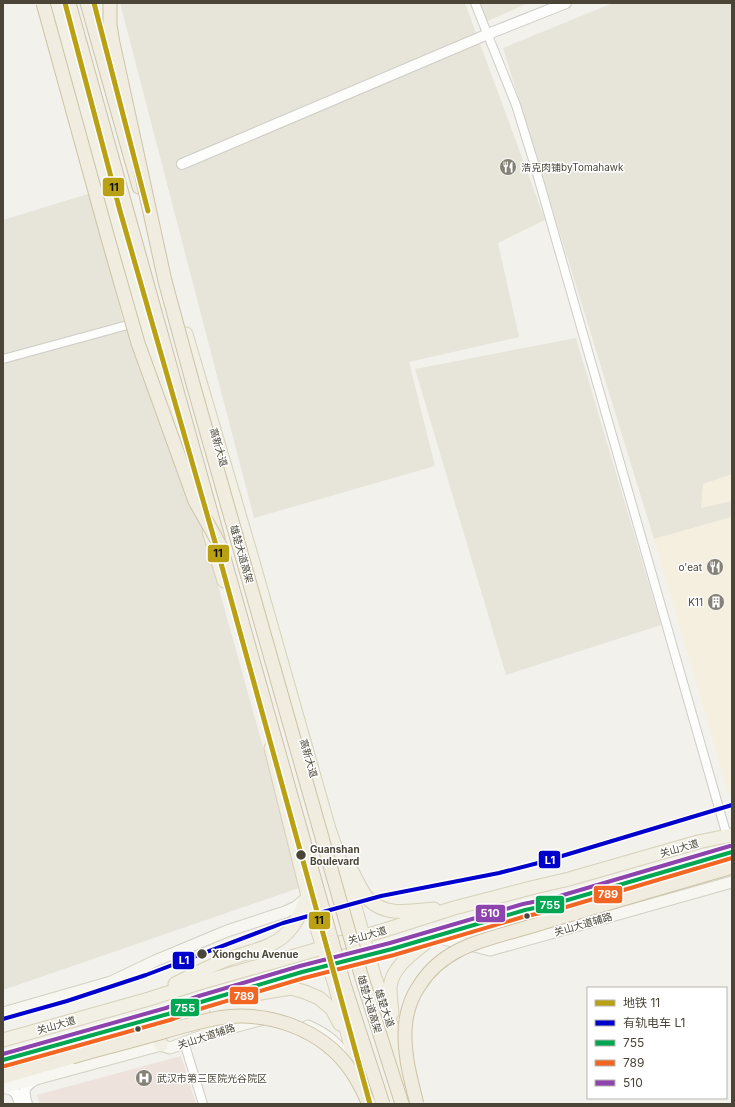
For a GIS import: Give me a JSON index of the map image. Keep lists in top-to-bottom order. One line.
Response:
{"streets":{"highway":["雄楚大道高架"],"main road":["高新大道","关山大道","关山大道辅路","雄楚大道"]},"crossings":[["高新大道","雄楚大道"],["关山大道","关山大道辅路"],["关山大道","雄楚大道"]],"places":{"restaurant":["浩克肉铺byTomahawk","o'eat"],"building":["K11"],"other":["Guanshan Boulevard","Xiongchu Avenue"],"hospital":["武汉市第三医院光谷院区"]},"lines":["metro line 11","tram line L1","transit line 510","transit line 755","transit line 789"],"legend":["地铁 11","有轨电车 L1","755","789","510"]}
